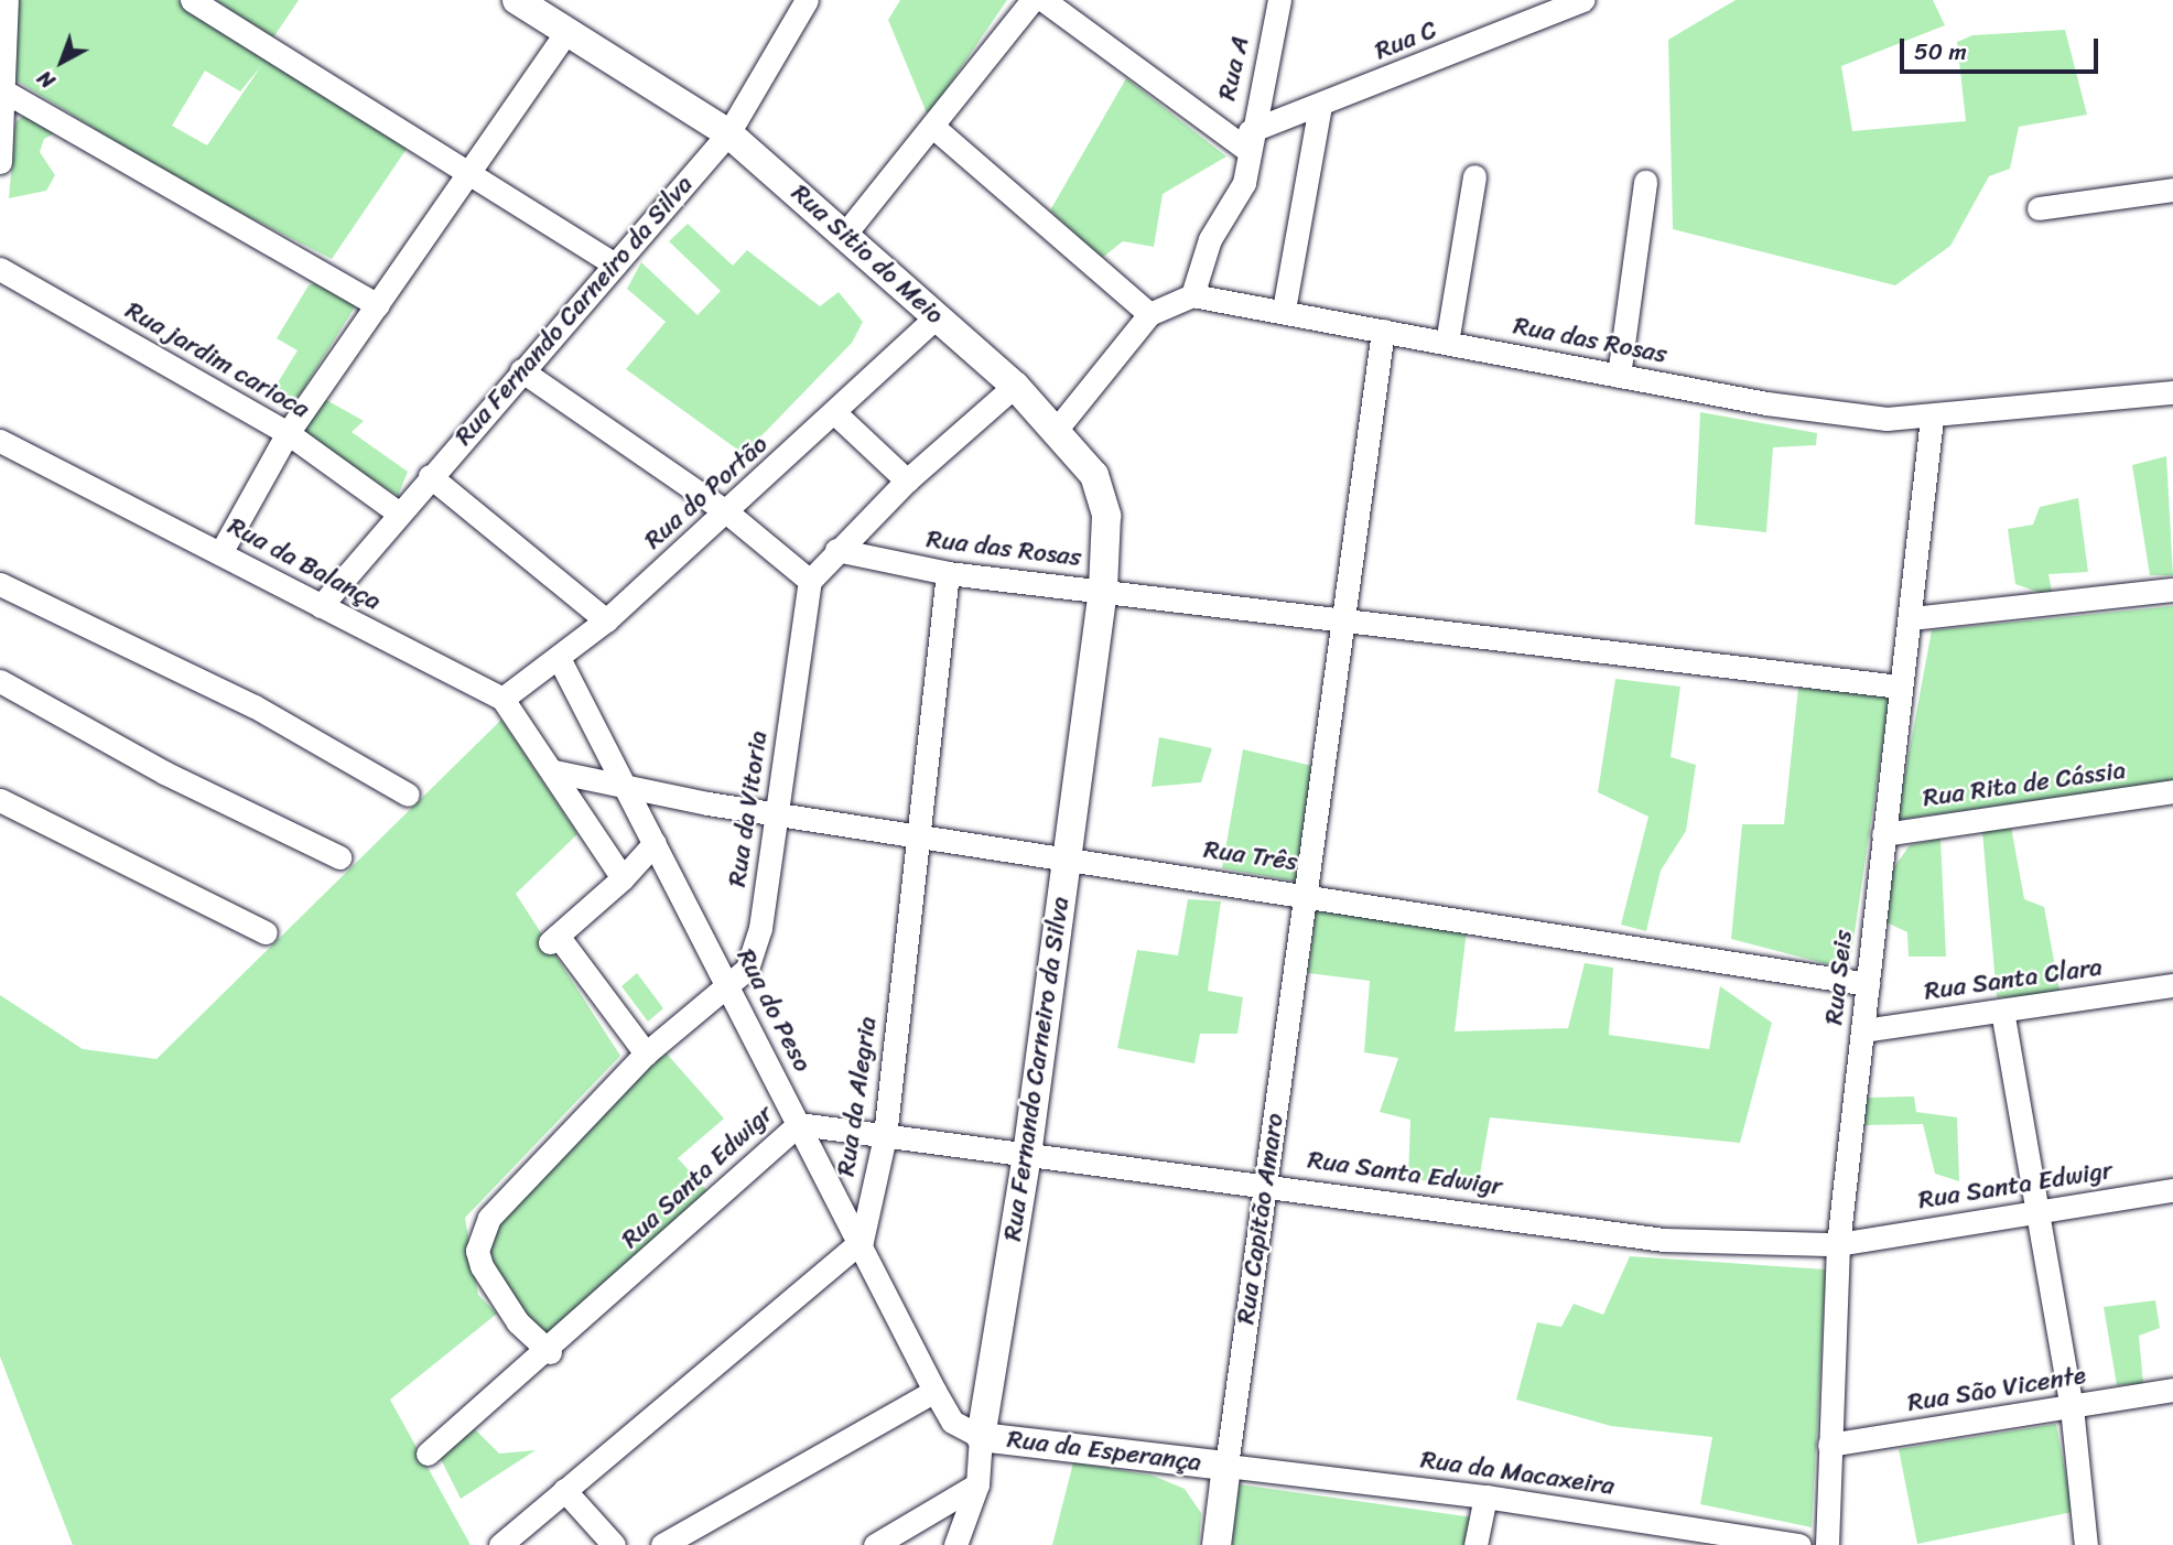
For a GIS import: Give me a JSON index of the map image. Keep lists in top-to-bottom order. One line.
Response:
{"streets":{"street":["Rua C","Rua A","Rua Sitio do Meio","Rua Fernando Carneiro da Silva","Rua das Rosas","Rua jardim carioca","Rua do Portão","Rua da Balança","Rua Rita de Cássia","Rua da Vitoria","Rua Três","Rua Seis","Rua Santa Clara","Rua do Peso","Rua da Alegria","Rua Santa Edwigr","Rua Capitão Amaro","Rua São Vicente","Rua da Esperança","Rua da Macaxeira"]},"crossings":[["Rua C","Rua A"],["Rua A","Rua das Rosas"],["Rua Sitio do Meio","Rua Fernando Carneiro da Silva"],["Rua Sitio do Meio","Rua das Rosas"],["Rua Sitio do Meio","Rua do Portão"],["Rua Fernando Carneiro da Silva","Rua das Rosas"],["Rua Fernando Carneiro da Silva","Rua jardim carioca"],["Rua Fernando Carneiro da Silva","Rua da Balança"],["Rua Fernando Carneiro da Silva","Rua Três"],["Rua Fernando Carneiro da Silva","Rua do Peso"],["Rua Fernando Carneiro da Silva","Rua Santa Edwigr"],["Rua Fernando Carneiro da Silva","Rua da Esperança"],["Rua das Rosas","Rua Seis"],["Rua das Rosas","Rua da Alegria"],["Rua das Rosas","Rua Capitão Amaro"],["Rua do Portão","Rua da Balança"],["Rua do Portão","Rua do Peso"],["Rua Rita de Cássia","Rua Seis"],["Rua da Vitoria","Rua Três"],["Rua da Vitoria","Rua do Peso"],["Rua da Vitoria","Rua Santa Edwigr"],["Rua Três","Rua Seis"],["Rua Três","Rua do Peso"],["Rua Três","Rua da Alegria"],["Rua Três","Rua Capitão Amaro"],["Rua Seis","Rua Santa Clara"],["Rua Seis","Rua Santa Edwigr"],["Rua Seis","Rua São Vicente"],["Rua do Peso","Rua da Alegria"],["Rua do Peso","Rua Santa Edwigr"],["Rua do Peso","Rua da Esperança"],["Rua da Alegria","Rua Santa Edwigr"],["Rua Santa Edwigr","Rua Capitão Amaro"],["Rua Capitão Amaro","Rua da Esperança"],["Rua Capitão Amaro","Rua da Macaxeira"],["Rua da Esperança","Rua da Macaxeira"]],"scale_bar":"50 m","north":"bottom left"}
